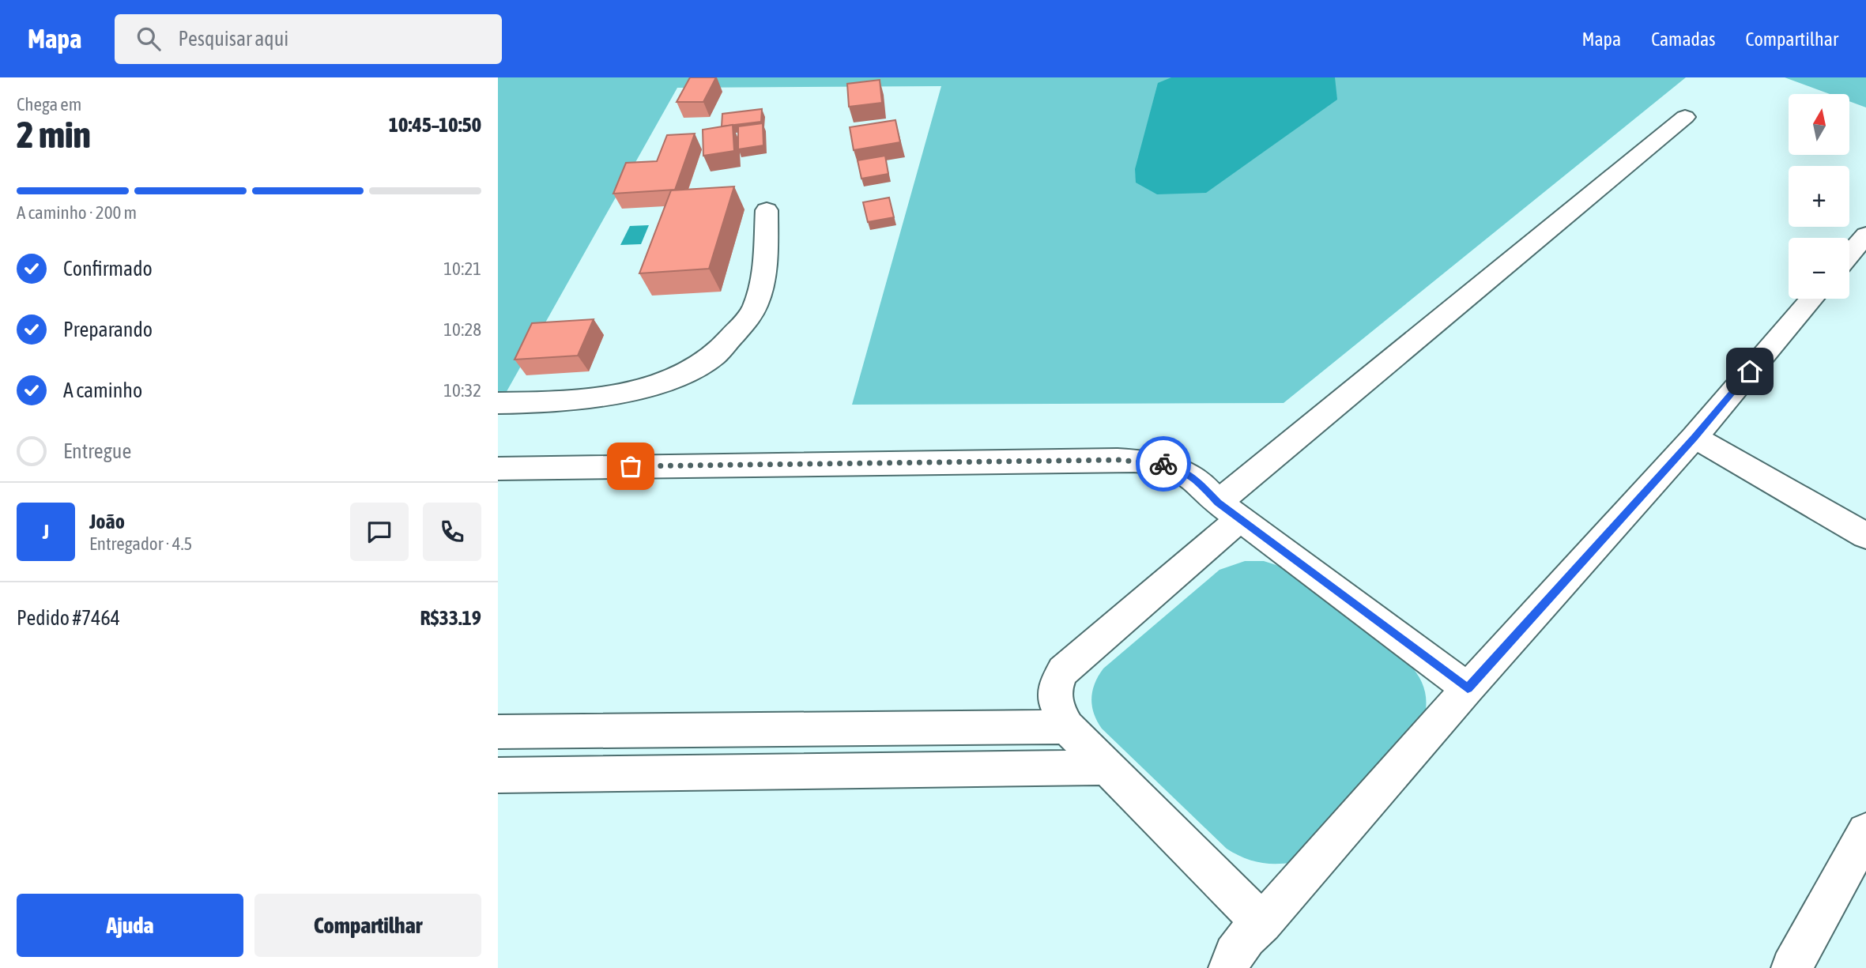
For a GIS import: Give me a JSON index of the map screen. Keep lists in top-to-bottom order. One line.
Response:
{"north":"top","page":{"header":"Mapa","search":"Pesquisar aqui","nav":["Mapa","Camadas","Compartilhar"],"heading":["2 min","Chega em","10:45–10:50"],"panel":["João","Entregador · 4.5","Pedido #7464","R$33.19"],"map_buttons":["+","−"],"bar":"A caminho · 200 m","list":[["Confirmado","10:21"],["Preparando","10:28"],["A caminho","10:32"],"Entregue"],"round":"J","buttons":["Ajuda","Compartilhar"]}}
